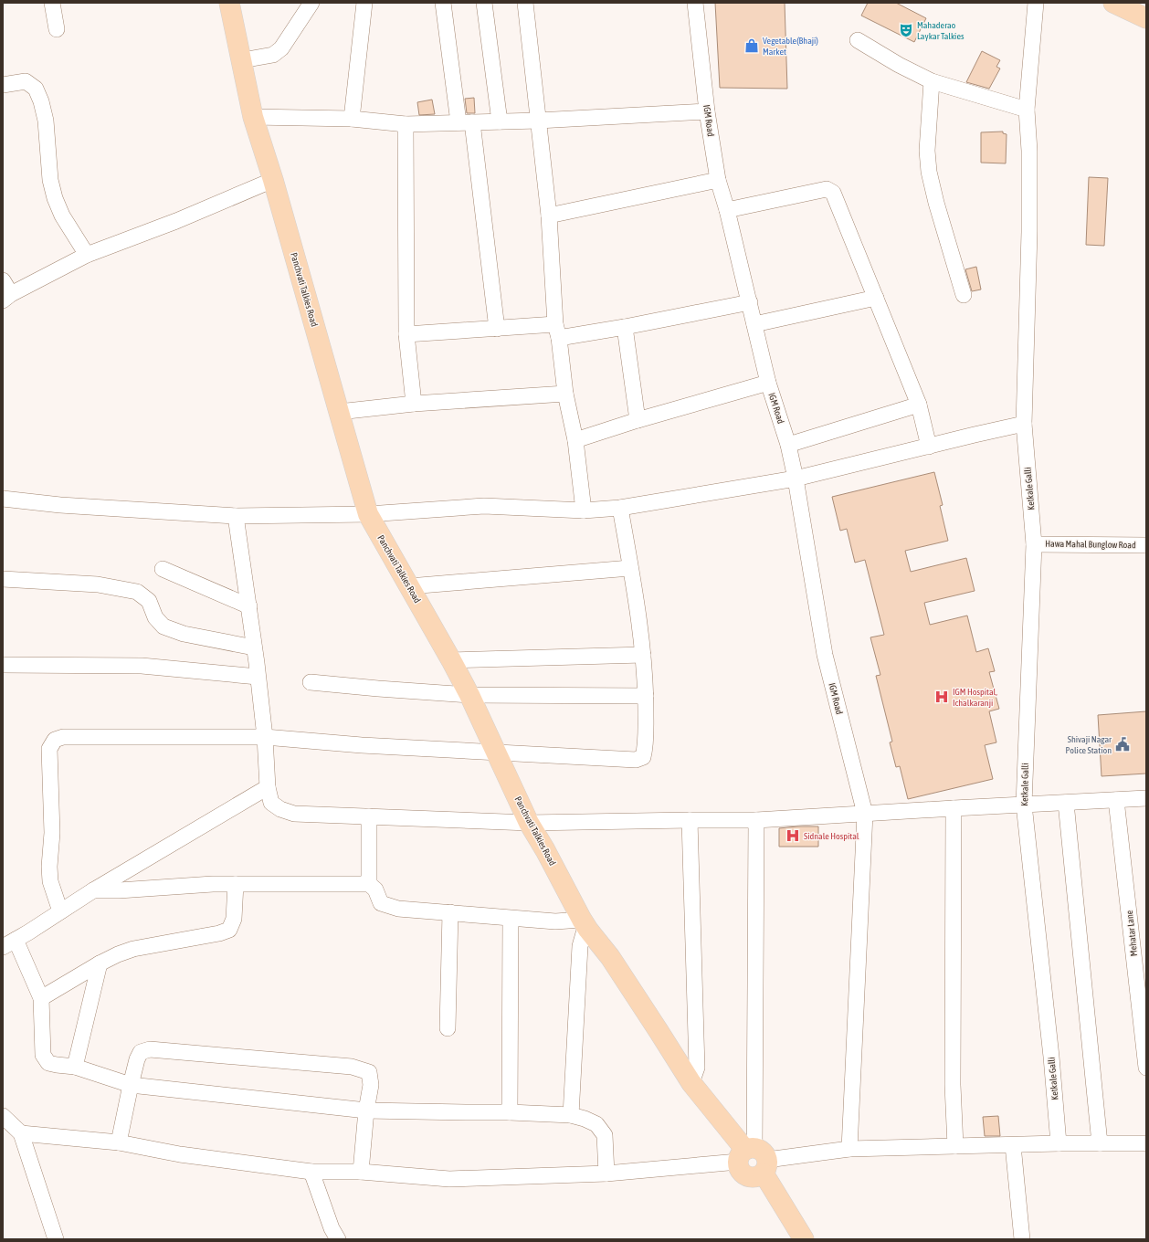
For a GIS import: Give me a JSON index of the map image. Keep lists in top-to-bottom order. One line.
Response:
{"streets":{"main road":["Panchvati Talkies Road"],"street":["IGM Road","Ketkale Galli","Hawa Mahal Bunglow Road","Mehatar Lane"]},"crossings":[["Ketkale Galli","Hawa Mahal Bunglow Road"]],"places":{"theatre":["Mahaderao Laykar Talkies"],"shop":["Vegetable(Bhaji) Market"],"hospital":["IGM Hospital, Ichalkaranji","Sidnale Hospital"],"public building":["Shivaji Nagar Police Station"]}}
